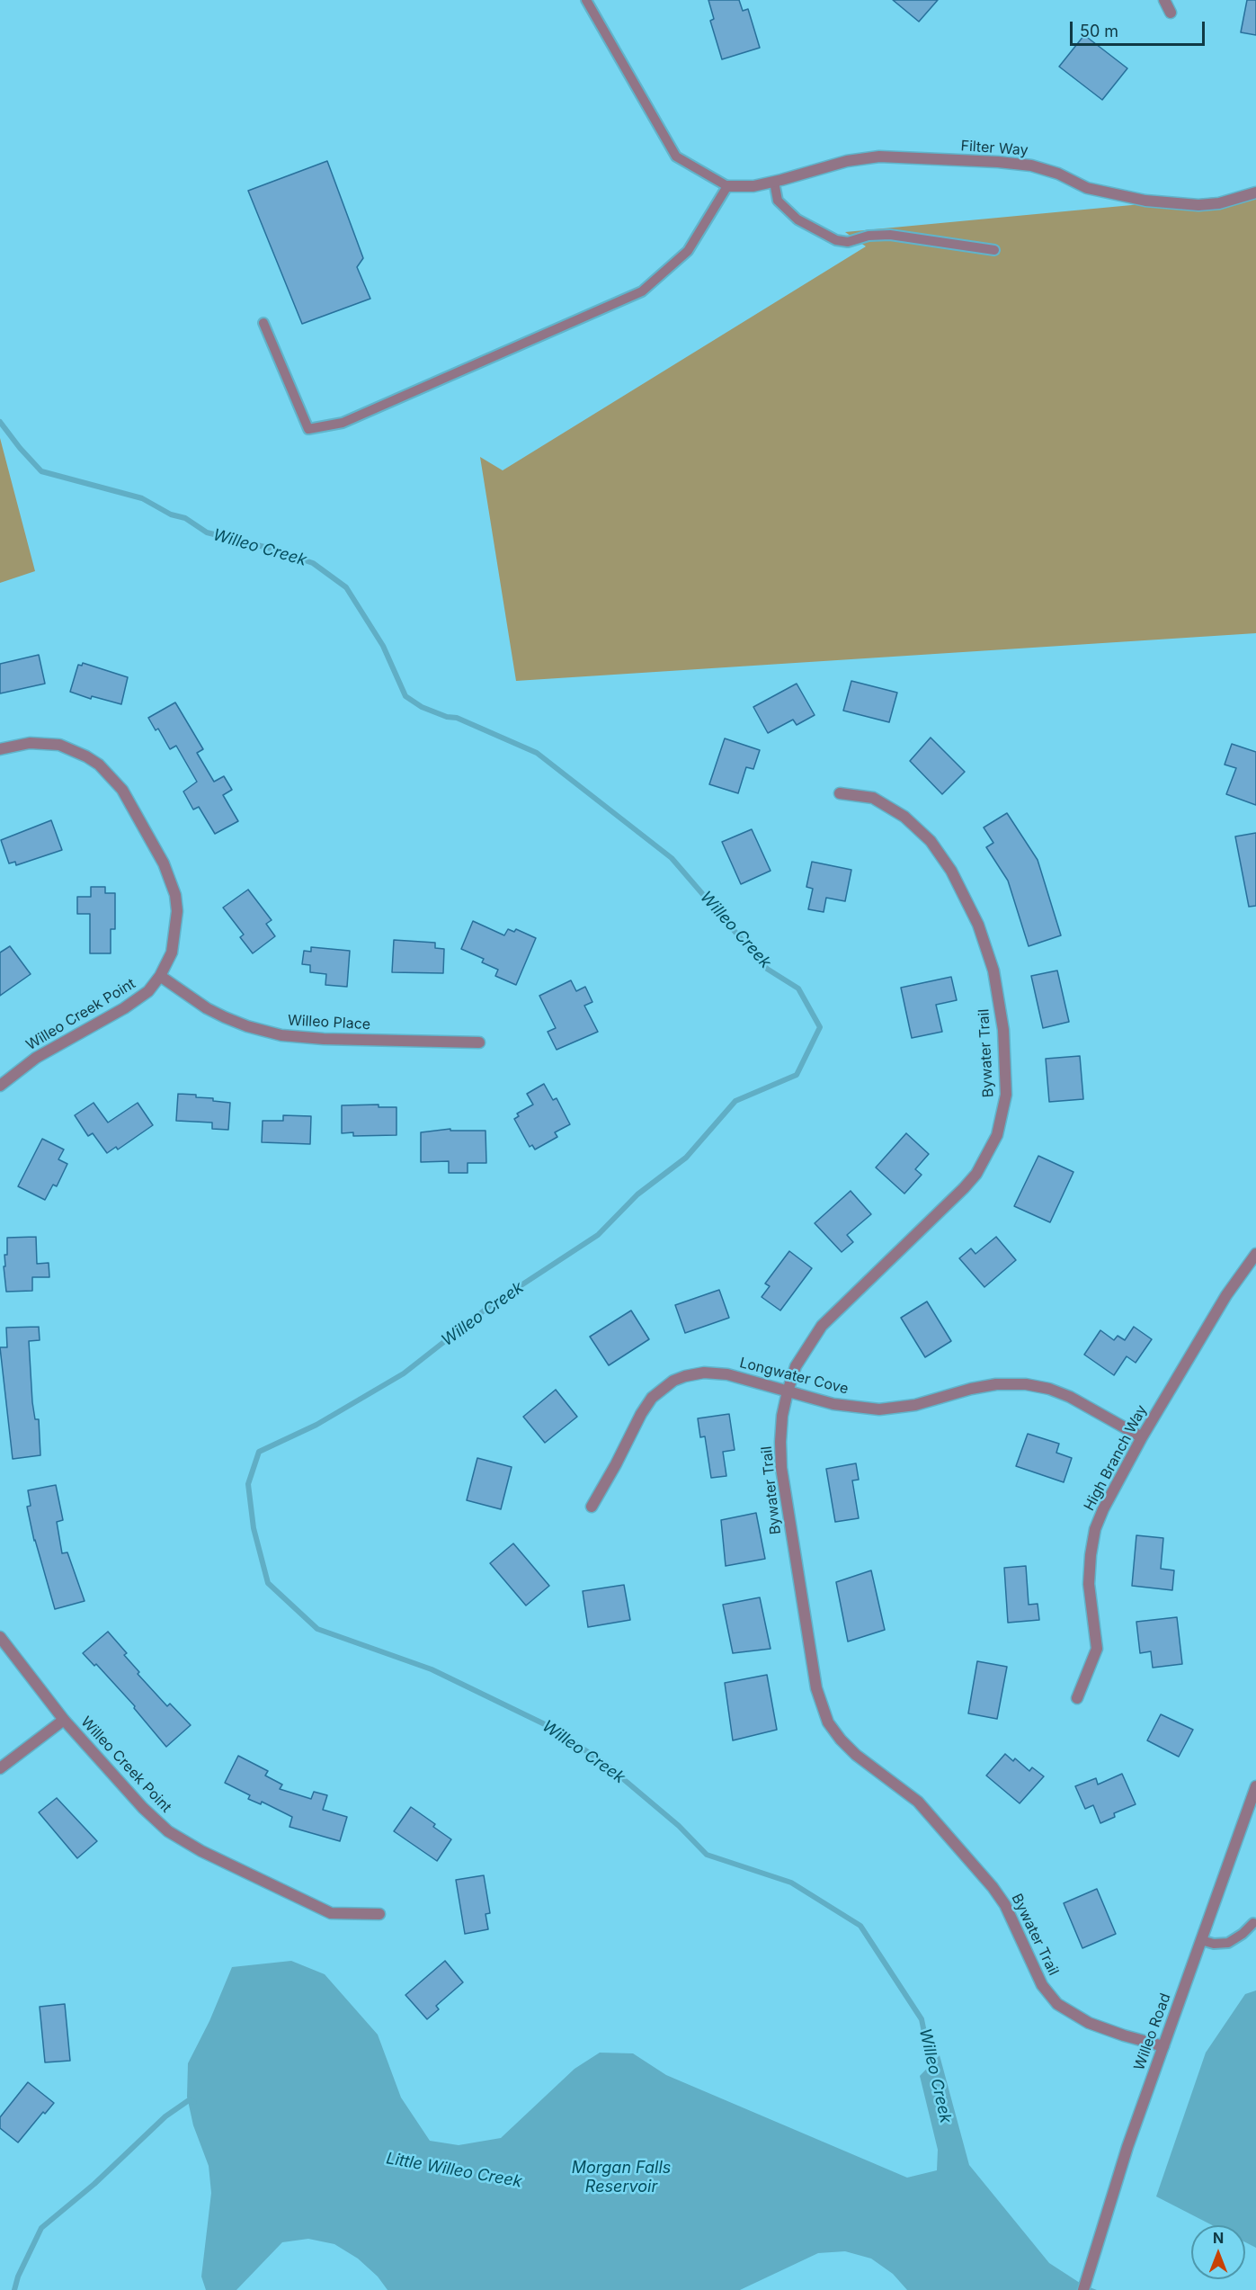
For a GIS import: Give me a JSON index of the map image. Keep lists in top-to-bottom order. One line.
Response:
{"streets":{"street":["Filter Way","Willeo Creek Point","Willeo Place","Bywater Trail","Longwater Cove","High Branch Way","Willeo Road"]},"crossings":[["Willeo Creek Point","Willeo Place"],["Bywater Trail","Longwater Cove"],["Bywater Trail","Willeo Road"],["Longwater Cove","High Branch Way"]],"water":["Willeo Creek","Morgan Falls Reservoir","Little Willeo Creek"],"scale_bar":"50 m","north":"top"}
